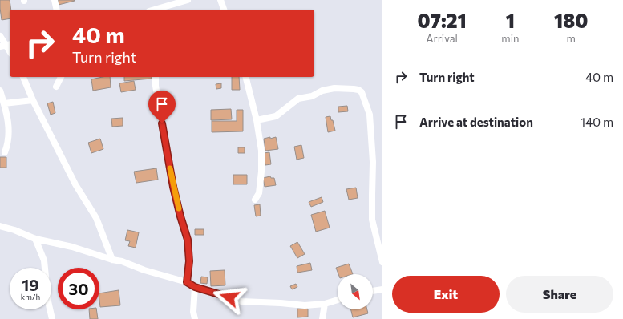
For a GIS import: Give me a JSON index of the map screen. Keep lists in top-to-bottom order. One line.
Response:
{"north":"bottom right","page":{"eta":["07:21","Arrival","1","min","180","m"],"turn":["40 m","Turn right"],"list":[{"name":"Turn right","value":"40 m"},{"name":"Arrive at destination","value":"140 m"}],"speed":"19 km/h","limit":"30","buttons":["Exit","Share"]}}
